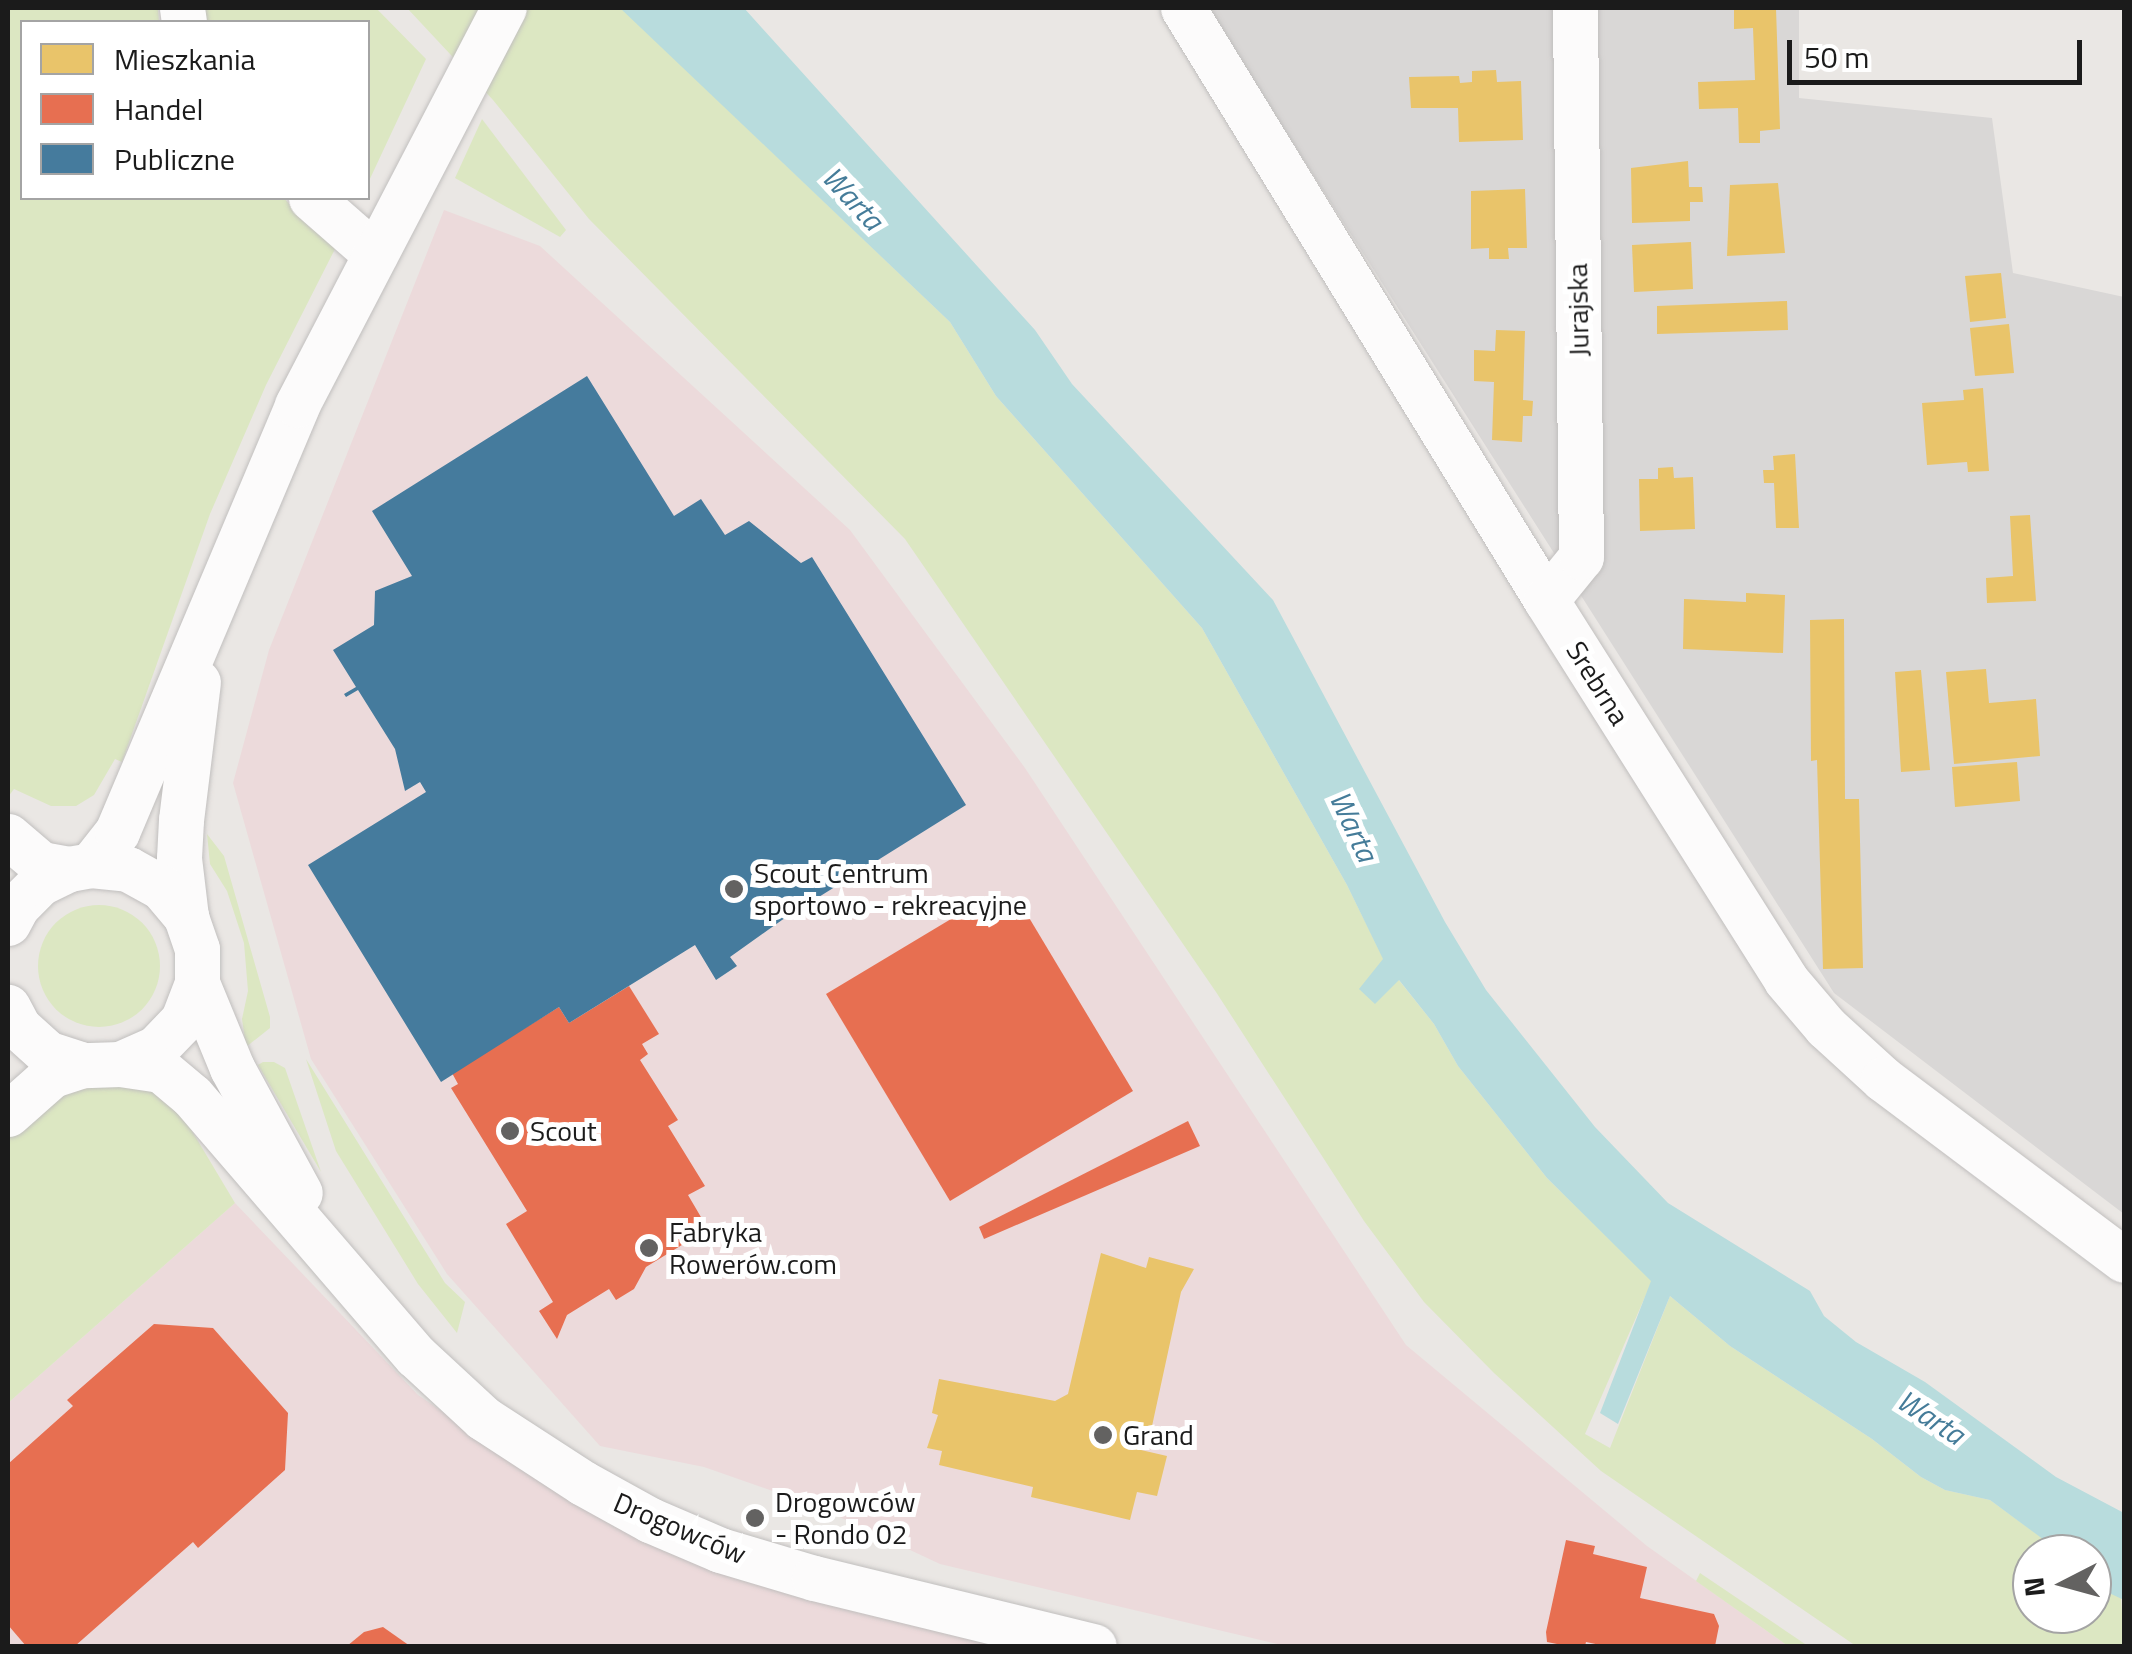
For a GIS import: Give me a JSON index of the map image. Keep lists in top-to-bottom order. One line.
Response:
{"streets":{"street":["Jurajska","Srebrna","Drogowców"]},"crossings":[["Jurajska","Srebrna"]],"water":["Warta"],"places":["Scout Centrum sportowo - rekreacyjne","Scout","Fabryka Rowerów.com","Grand","Drogowców - Rondo 02"],"legend":["Mieszkania","Handel","Publiczne"],"scale_bar":"50 m","north":"left"}
